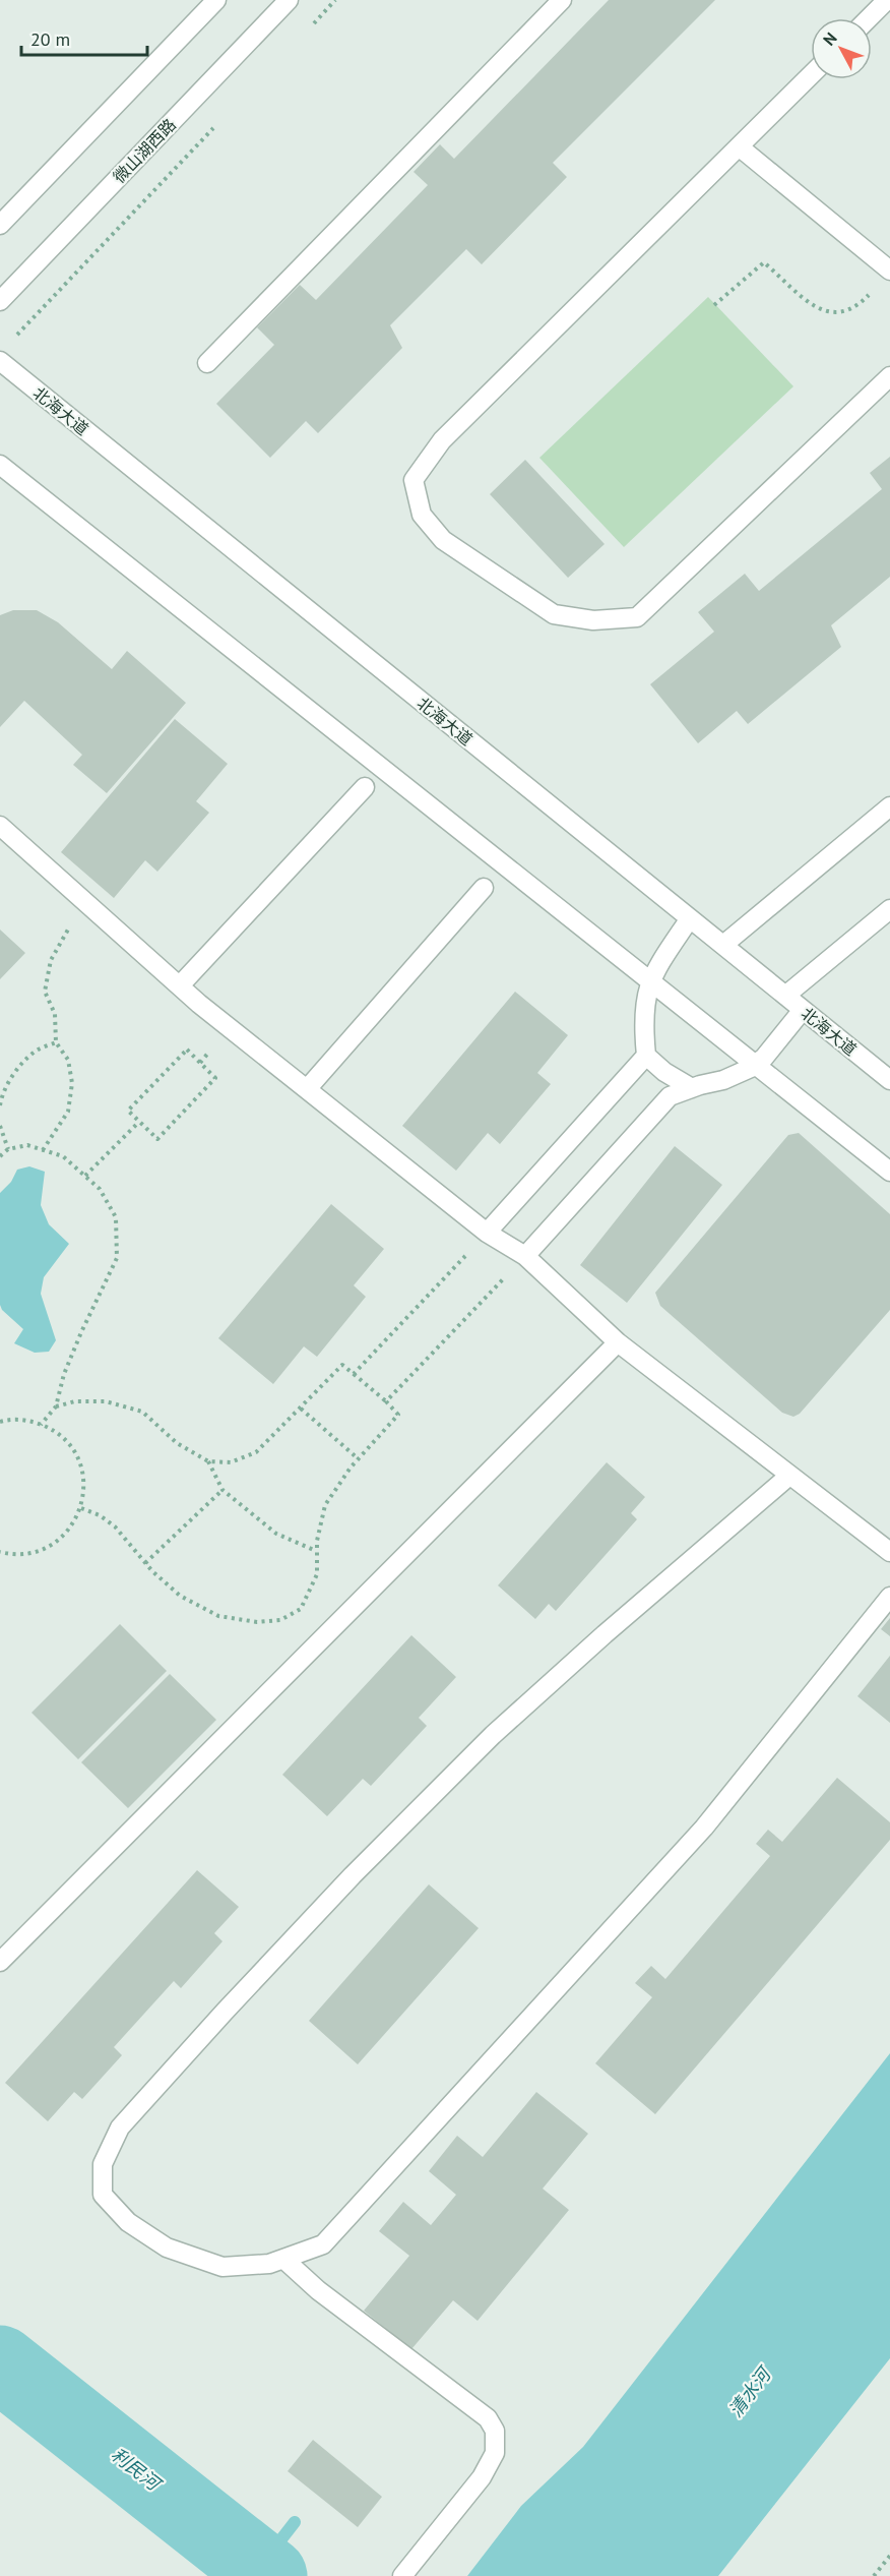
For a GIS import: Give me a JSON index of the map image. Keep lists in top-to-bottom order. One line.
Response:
{"streets":{"street":["微山湖西路","北海大道"]},"water":["清水河","利民河"],"scale_bar":"20 m","north":"top left"}
